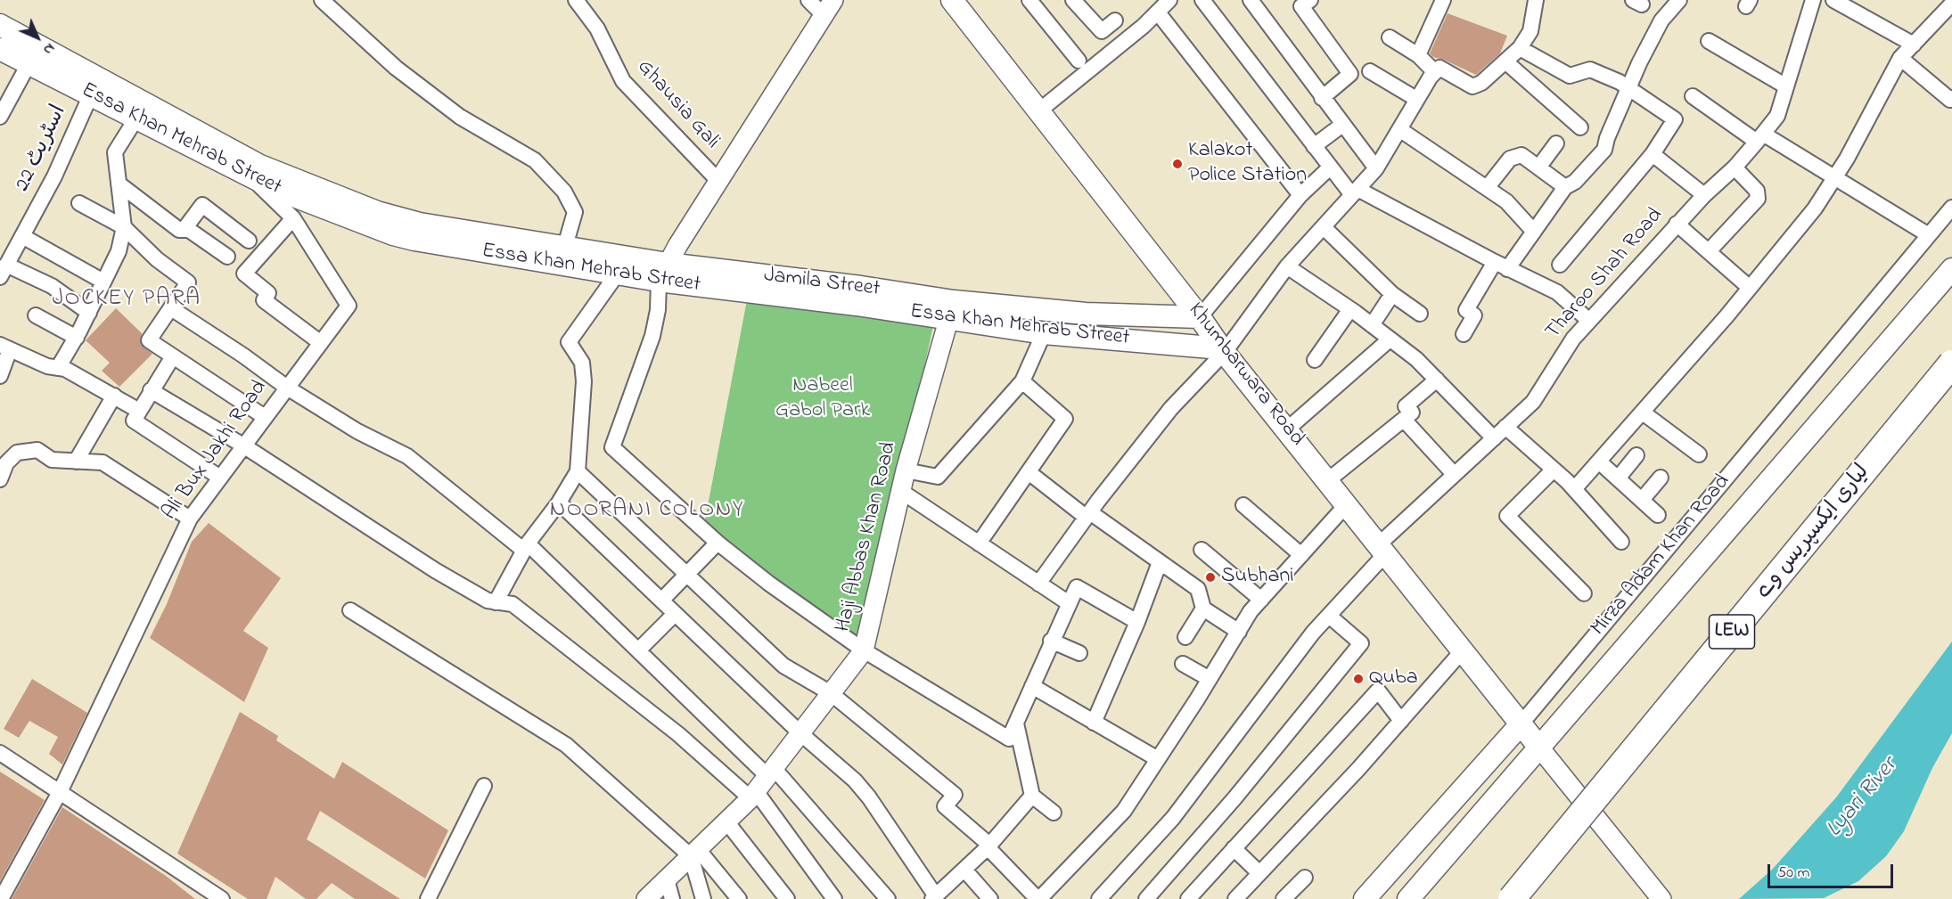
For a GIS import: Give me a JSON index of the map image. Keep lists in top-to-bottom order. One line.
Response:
{"streets":{"highway":["لیاری ایکسپریس وے","LEW"],"main road":["Essa Khan Mehrab Street","Khumbarwara Road","Mirza Adam Khan Road"],"street":["Ghausia Gali","اسٹریٹ 22","Tharoo Shah Road","Ali Bux Jakhi Road","Haji Abbas Khan Road"]},"crossings":[["Essa Khan Mehrab Street","اسٹریٹ 22"],["Essa Khan Mehrab Street","Khumbarwara Road"],["Essa Khan Mehrab Street","Ali Bux Jakhi Road"],["Essa Khan Mehrab Street","Haji Abbas Khan Road"],["Tharoo Shah Road","Khumbarwara Road"],["Khumbarwara Road","Mirza Adam Khan Road"]],"districts":["JOCKEY PARA","NOORANI COLONY"],"water":["Lyari River"],"parks":["Nabeel Gabol Park"],"places":["Kalakot Police Station","Subhani","Quba"],"scale_bar":"50 m","north":"bottom right"}
